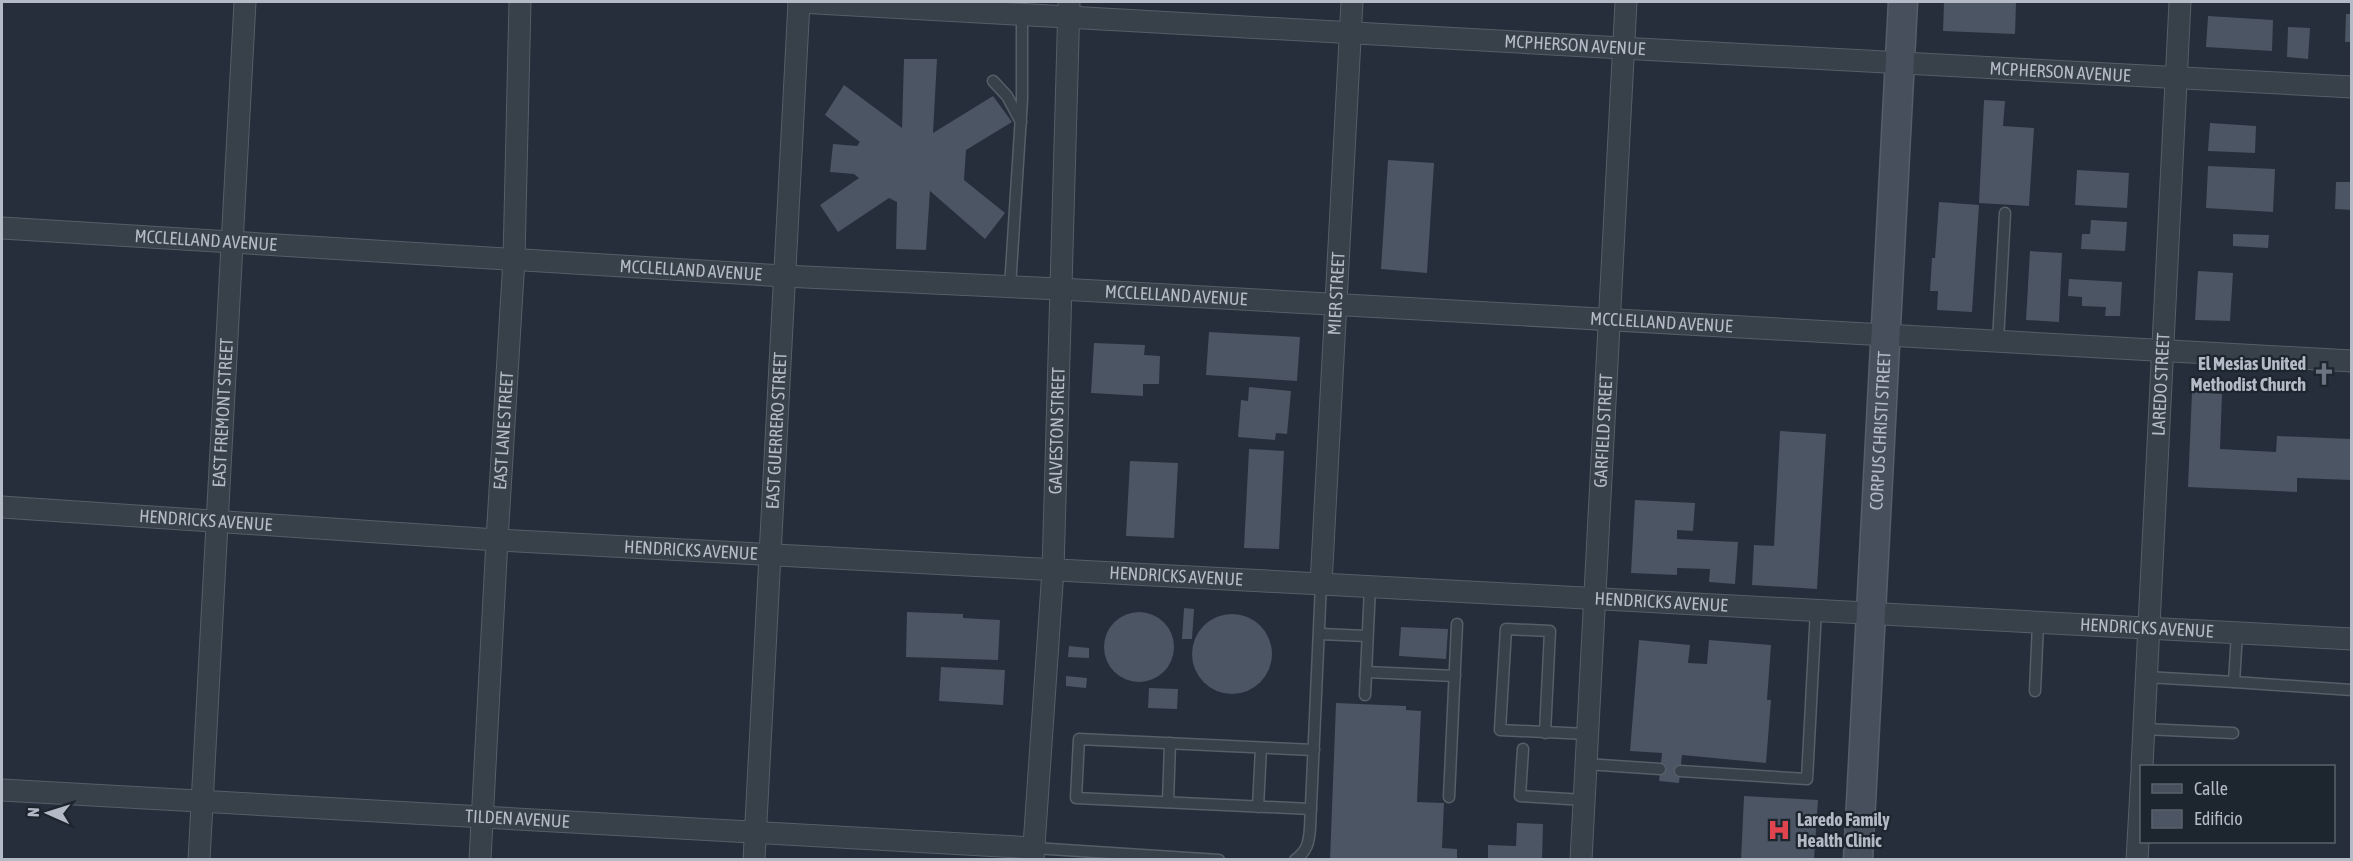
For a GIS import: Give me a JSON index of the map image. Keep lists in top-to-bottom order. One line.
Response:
{"streets":{"main road":["CORPUS CHRISTI STREET"],"street":["MCPHERSON AVENUE","MCCLELLAND AVENUE","MIER STREET","LAREDO STREET","EAST FREMONT STREET","EAST GUERRERO STREET","EAST LANE STREET","GALVESTON STREET","GARFIELD STREET","HENDRICKS AVENUE","TILDEN AVENUE"]},"crossings":[["MCPHERSON AVENUE","MIER STREET"],["MCPHERSON AVENUE","LAREDO STREET"],["MCPHERSON AVENUE","EAST GUERRERO STREET"],["MCPHERSON AVENUE","CORPUS CHRISTI STREET"],["MCPHERSON AVENUE","GALVESTON STREET"],["MCPHERSON AVENUE","GARFIELD STREET"],["MCCLELLAND AVENUE","MIER STREET"],["MCCLELLAND AVENUE","LAREDO STREET"],["MCCLELLAND AVENUE","EAST FREMONT STREET"],["MCCLELLAND AVENUE","EAST GUERRERO STREET"],["MCCLELLAND AVENUE","CORPUS CHRISTI STREET"],["MCCLELLAND AVENUE","EAST LANE STREET"],["MCCLELLAND AVENUE","GALVESTON STREET"],["MCCLELLAND AVENUE","GARFIELD STREET"],["MIER STREET","HENDRICKS AVENUE"],["LAREDO STREET","HENDRICKS AVENUE"],["EAST FREMONT STREET","HENDRICKS AVENUE"],["EAST FREMONT STREET","TILDEN AVENUE"],["EAST GUERRERO STREET","HENDRICKS AVENUE"],["EAST GUERRERO STREET","TILDEN AVENUE"],["CORPUS CHRISTI STREET","HENDRICKS AVENUE"],["EAST LANE STREET","HENDRICKS AVENUE"],["EAST LANE STREET","TILDEN AVENUE"],["GALVESTON STREET","HENDRICKS AVENUE"],["GALVESTON STREET","TILDEN AVENUE"],["GARFIELD STREET","HENDRICKS AVENUE"]],"places":{"church":["El Mesias United Methodist Church"],"hospital":["Laredo Family Health Clinic"]},"legend":["Calle","Edificio"],"north":"left"}
